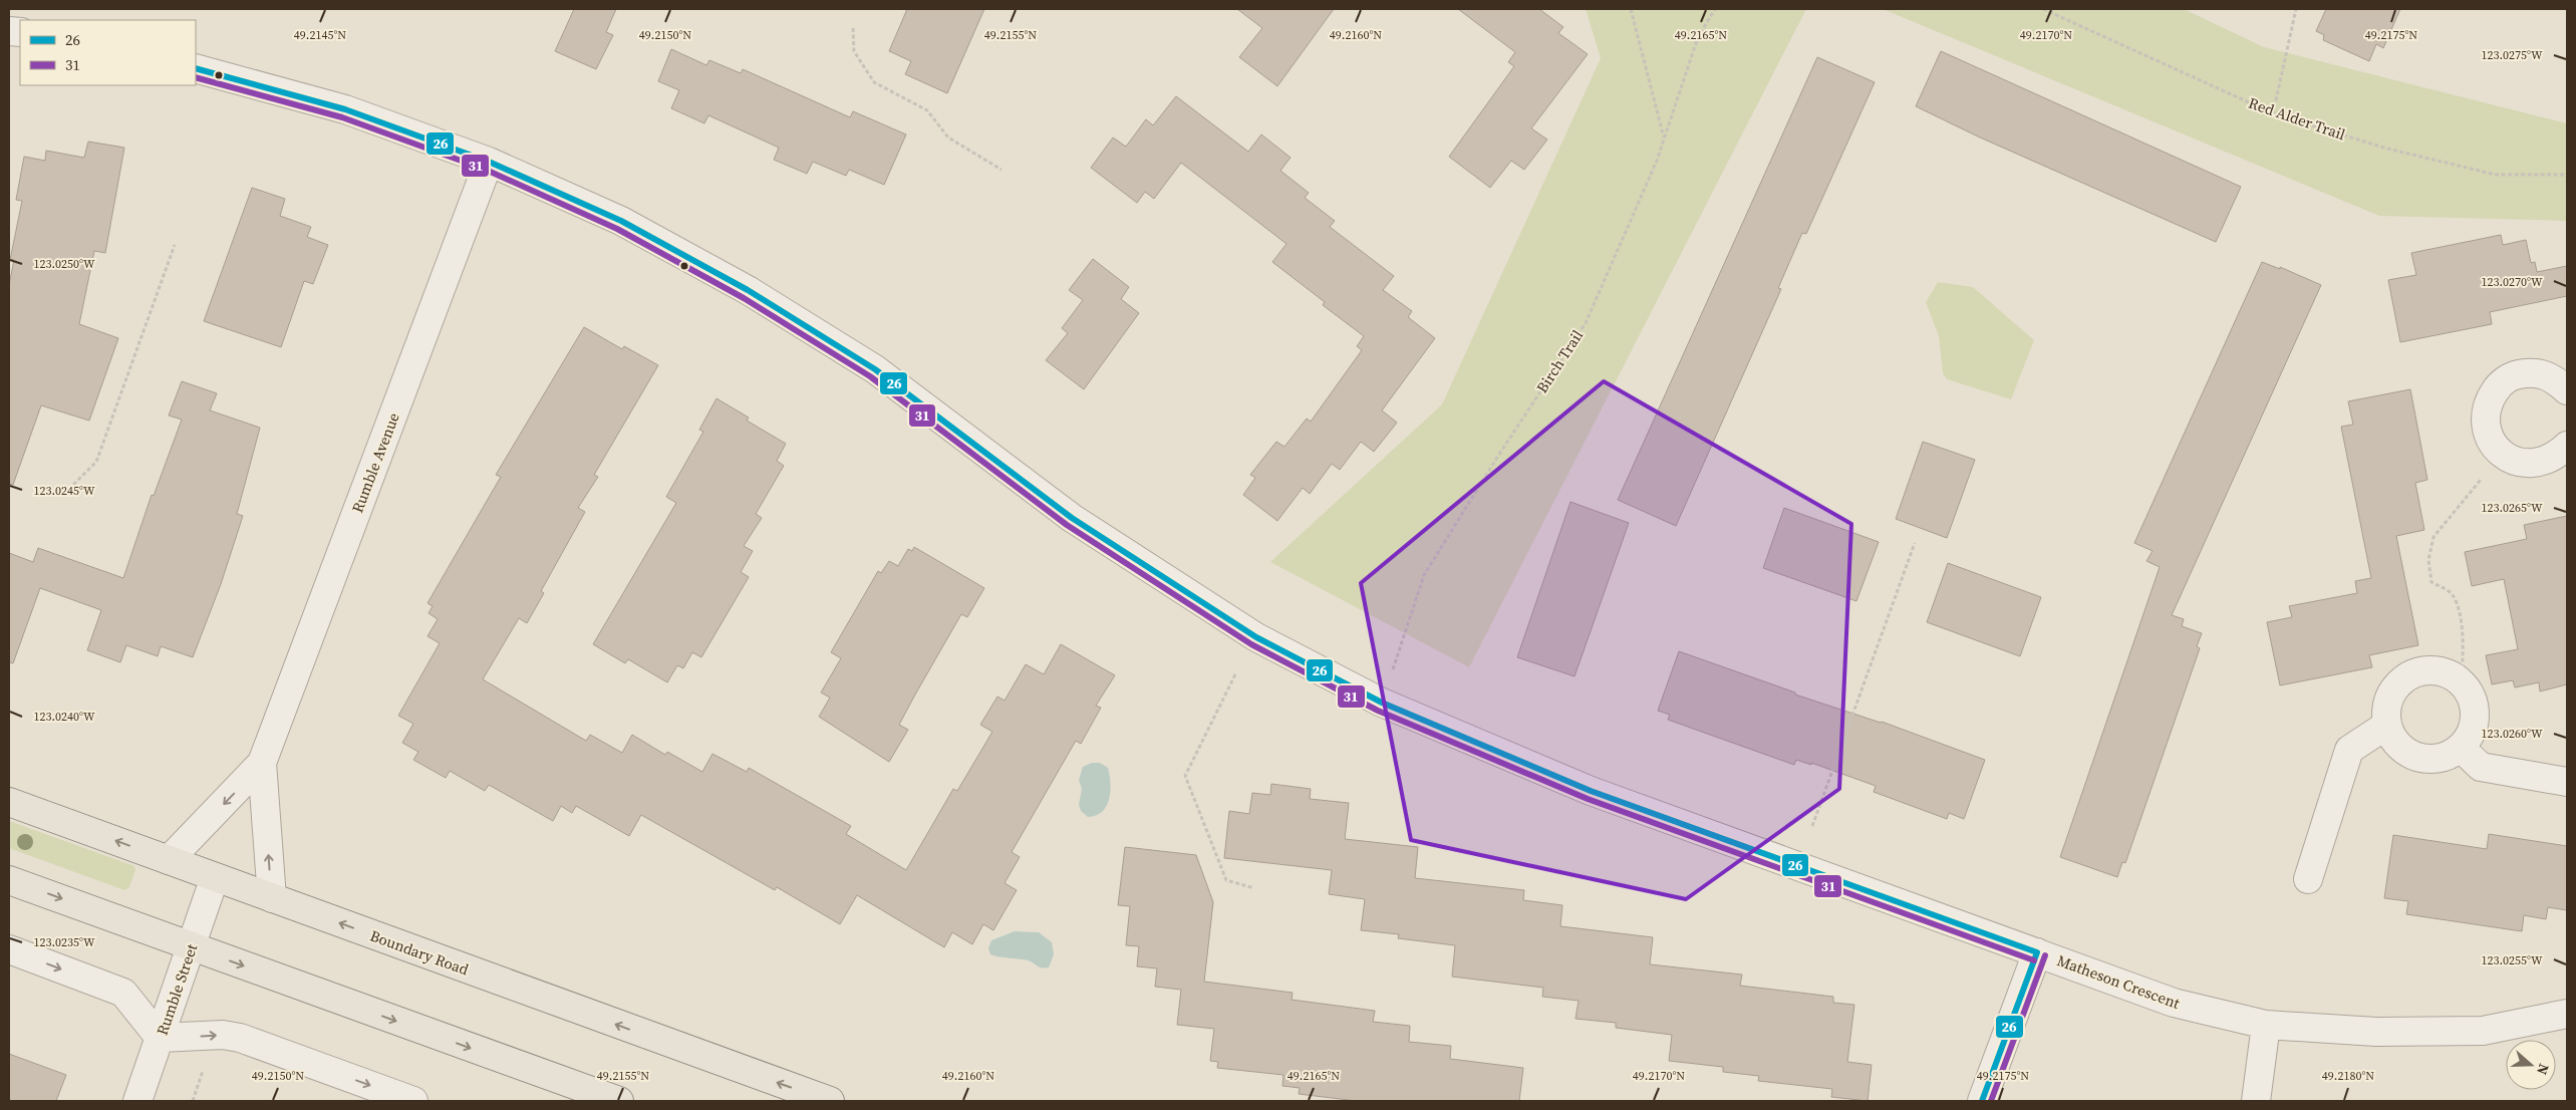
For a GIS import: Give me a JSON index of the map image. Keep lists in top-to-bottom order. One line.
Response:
{"streets":{"main road":["Boundary Road"],"street":["Rumble Avenue","Matheson Crescent","Rumble Street"],"path":["Red Alder Trail","Birch Trail"]},"crossings":[["Birch Trail","Matheson Crescent"],["Rumble Avenue","Boundary Road"],["Rumble Avenue","Matheson Crescent"],["Boundary Road","Rumble Street"]],"lines":["transit line 26","transit line 31"],"legend":["26","31"],"north":"right","coordinates":["49.2150°N","49.2155°N","49.2160°N","49.2165°N","49.2170°N","49.2175°N","49.2145°N","123.0275°W","123.0250°W","123.0270°W","123.0245°W","123.0265°W","123.0240°W","123.0260°W","123.0235°W","123.0255°W","49.2180°N"]}
